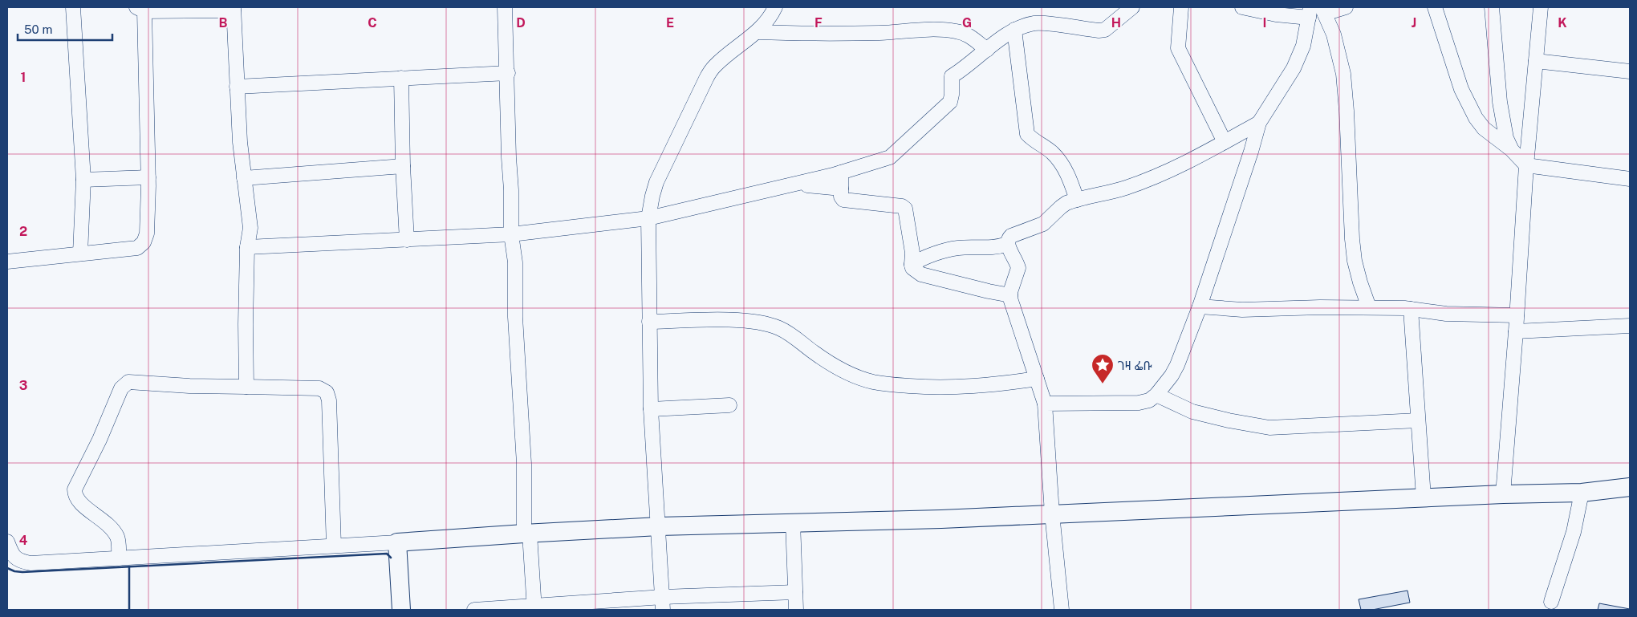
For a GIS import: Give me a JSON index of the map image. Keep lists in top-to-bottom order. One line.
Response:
{"places":{"place":["ገዛ ፌቡ"]},"scale_bar":"50 m","grid":{"columns":["B","C","D","E","F","G","H","I","J","K"],"rows":["1","2","3","4"]}}
